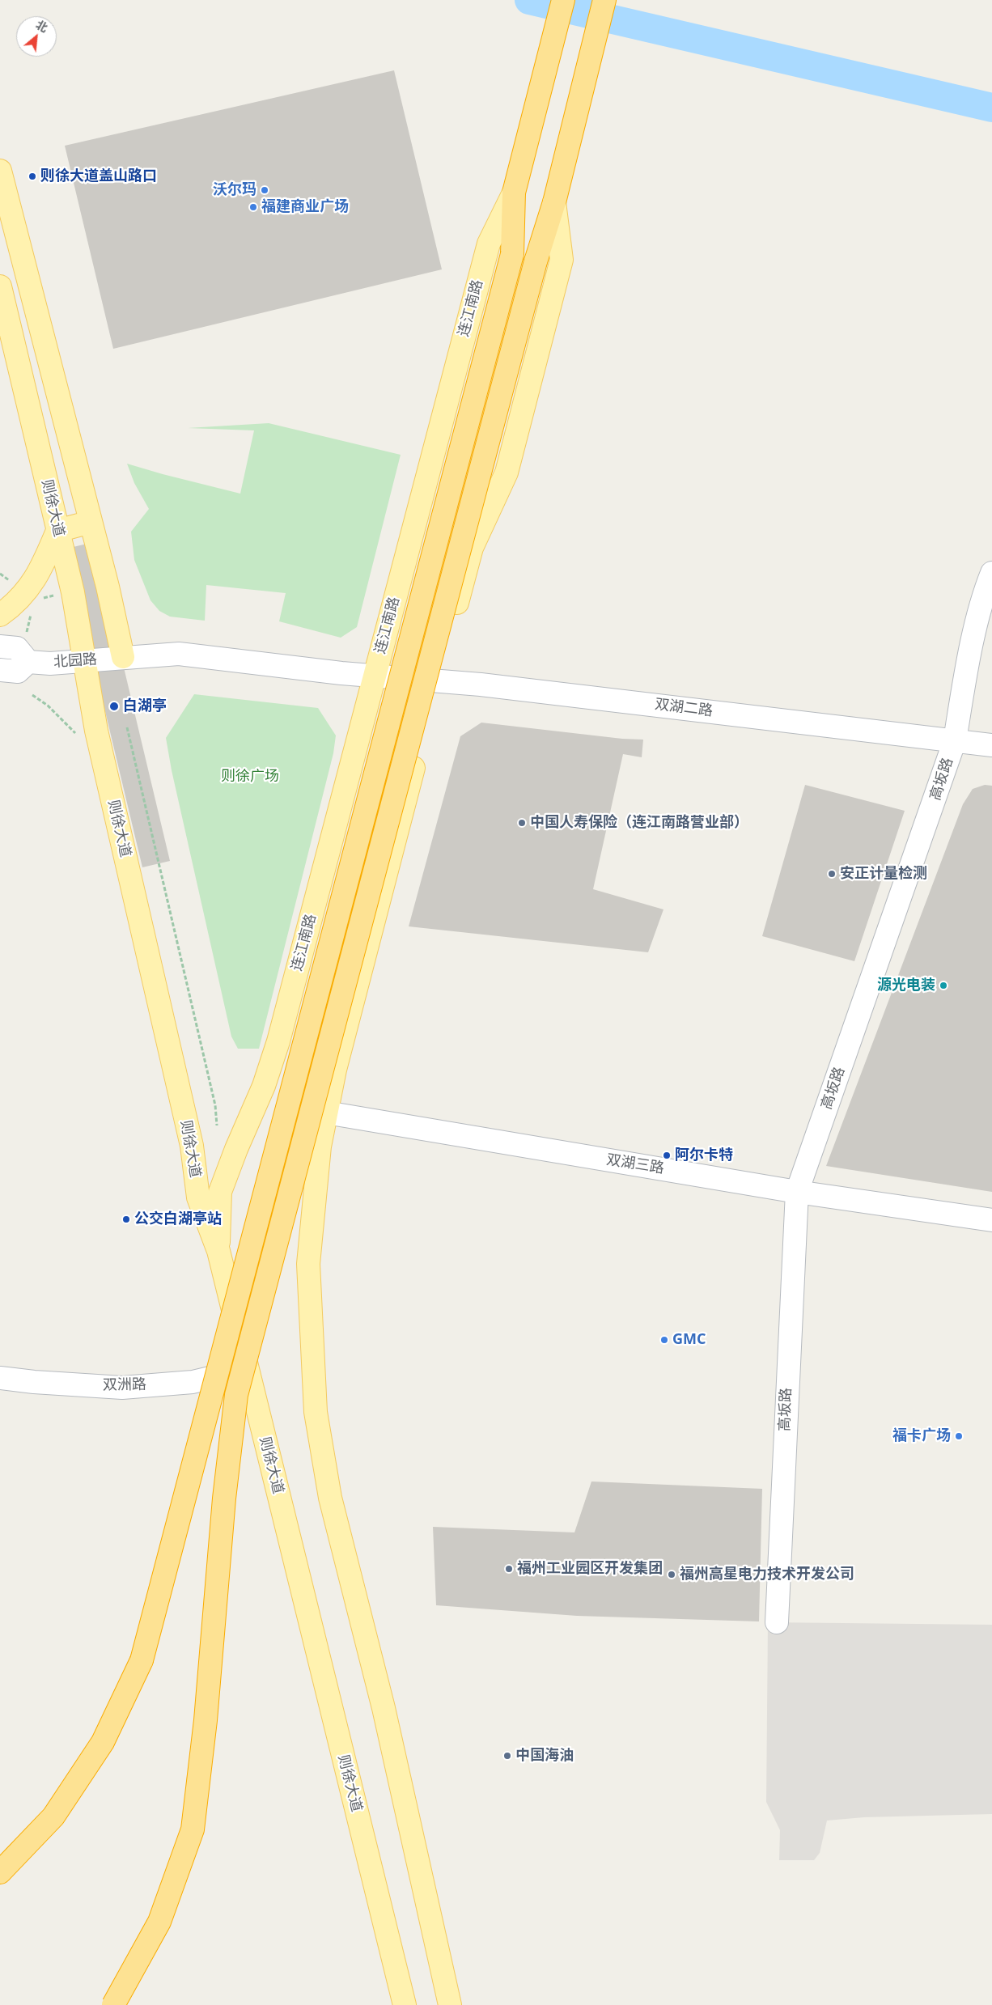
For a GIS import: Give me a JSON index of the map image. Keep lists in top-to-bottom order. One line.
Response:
{"streets":{"highway":["连江南路"],"main road":["则徐大道"],"street":["北园路","双湖二路","高坂路","双湖三路","双洲路"]},"crossings":[["连江南路","则徐大道"],["连江南路","北园路"],["连江南路","双湖二路"],["则徐大道","北园路"],["则徐大道","双洲路"],["北园路","双湖二路"],["双湖二路","高坂路"],["高坂路","双湖三路"]],"parks":["则徐广场"],"places":["则徐大道盖山路口","沃尔玛","福建商业广场","白湖亭","中国人寿保险（连江南路营业部）","安正计量检测","源光电装","阿尔卡特","公交白湖亭站","GMC","福卡广场","福州工业园区开发集团","福州高星电力技术开发公司","中国海油"],"north":"top right"}
